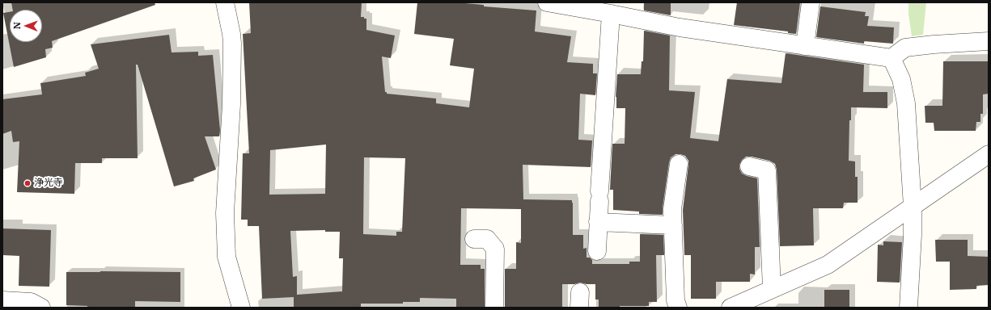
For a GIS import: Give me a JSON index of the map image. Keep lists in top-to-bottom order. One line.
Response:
{"places":["浄光寺"],"north":"left"}
